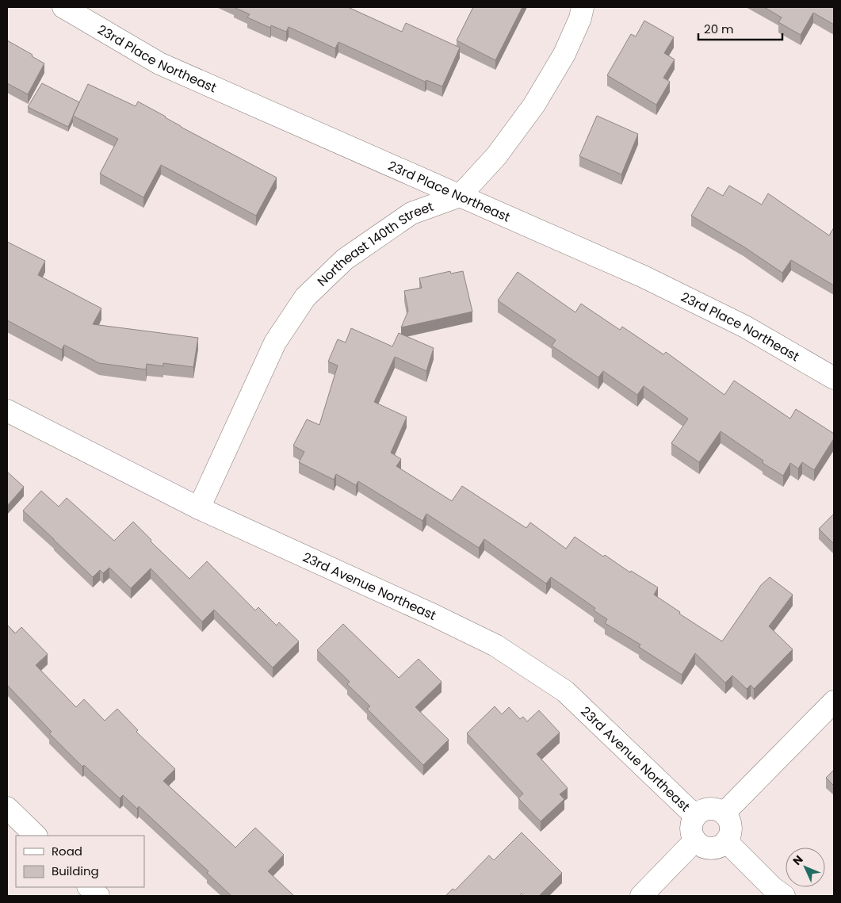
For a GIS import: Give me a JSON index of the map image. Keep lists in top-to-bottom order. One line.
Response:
{"streets":{"street":["23rd Place Northeast","Northeast 140th Street","23rd Avenue Northeast"]},"crossings":[["23rd Place Northeast","Northeast 140th Street"],["Northeast 140th Street","23rd Avenue Northeast"]],"legend":["Road","Building"],"scale_bar":"20 m","north":"top left"}
